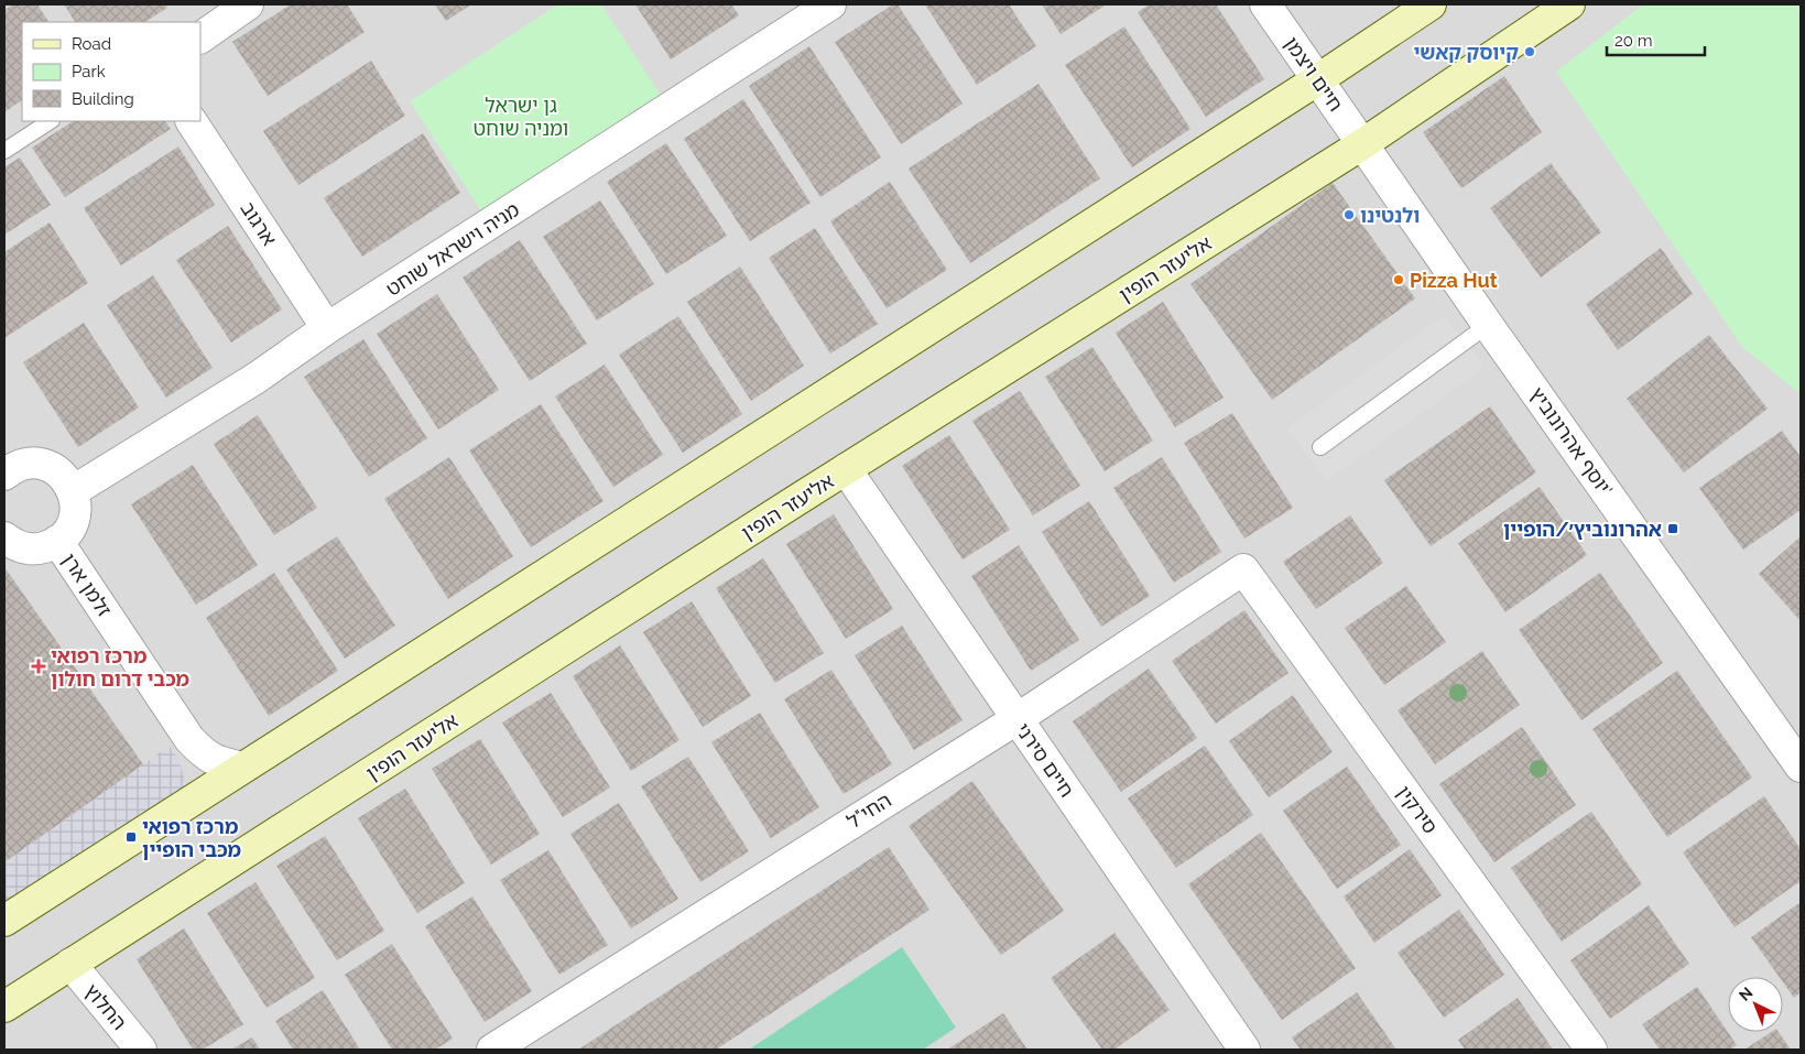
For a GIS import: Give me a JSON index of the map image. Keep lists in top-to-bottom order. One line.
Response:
{"streets":{"main road":["אליעזר הופין"],"street":["חיים ויצמן","ארגוב","מניה וישראל שוחט","יוסף אהרונוביץ'","זלמן ארן","חיים סירני","סירקין","החי\"ל","החלוץ"]},"crossings":[["חיים ויצמן","אליעזר הופין"],["חיים ויצמן","יוסף אהרונוביץ'"],["ארגוב","מניה וישראל שוחט"],["אליעזר הופין","יוסף אהרונוביץ'"],["אליעזר הופין","חיים סירני"],["אליעזר הופין","החלוץ"],["חיים סירני","החי\"ל"],["סירקין","החי\"ל"]],"parks":["גן ישראל ומניה שוחט"],"places":{"other":["קיוסק קאשי","ולנטינו","Pizza Hut"],"transit":["אהרונוביץ׳/הופיין","מרכז רפואי מכבי הופיין"],"health":["מרכז רפואי מכבי דרום חולון"]},"legend":["Road","Park","Building"],"scale_bar":"20 m","north":"top left"}
